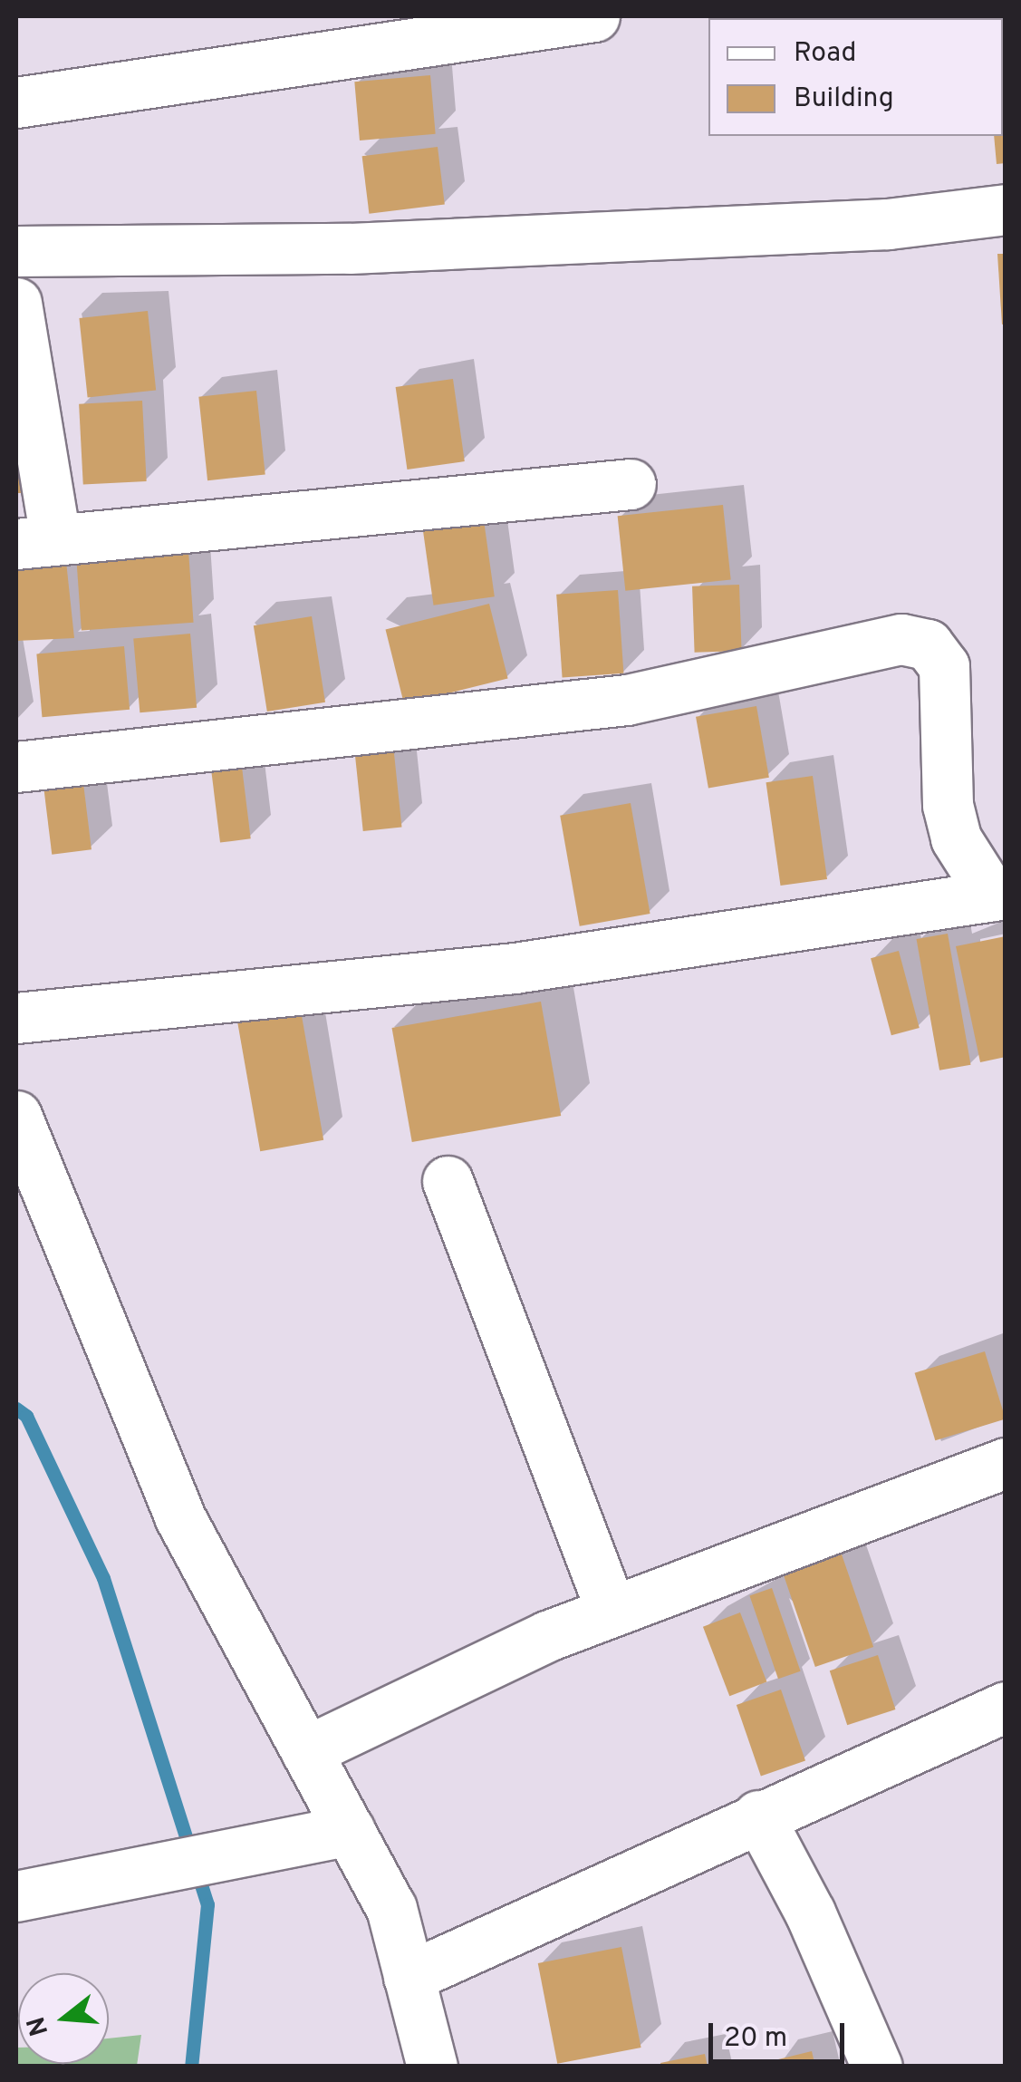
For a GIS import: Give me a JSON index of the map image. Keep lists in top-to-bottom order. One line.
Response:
{"legend":["Road","Building"],"scale_bar":"20 m","north":"left"}
